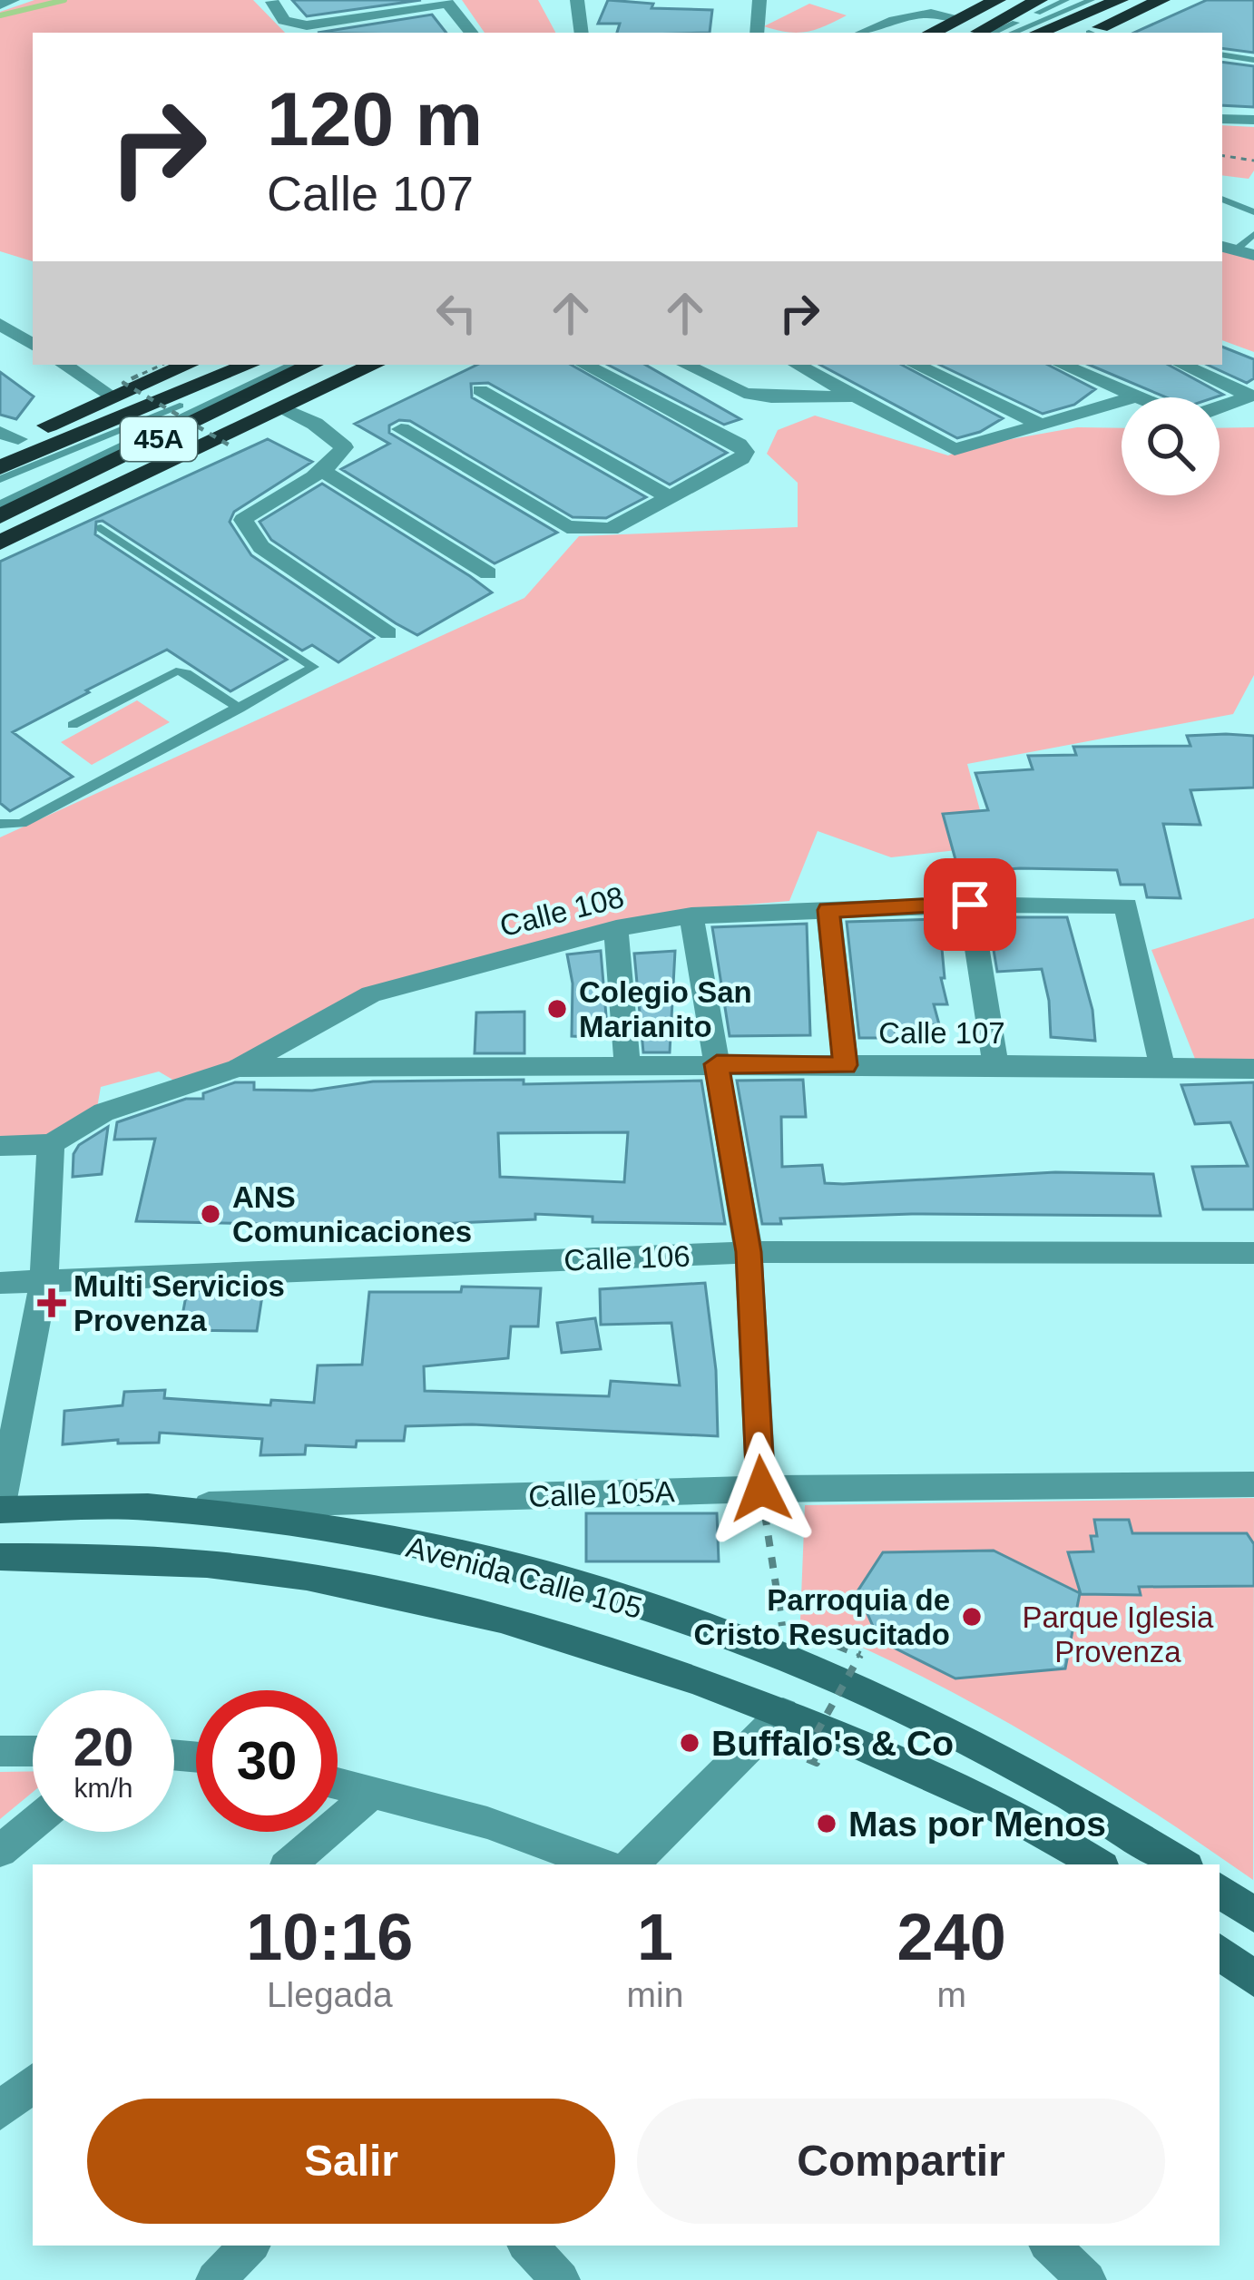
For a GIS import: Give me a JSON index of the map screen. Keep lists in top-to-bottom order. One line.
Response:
{"streets":{"highway":["45A"],"main road":["Avenida Calle 105"],"street":["Calle 108","Calle 107","Calle 106","Calle 105A"]},"crossings":[["Calle 108","Calle 107"],["Calle 105A","Avenida Calle 105"]],"parks":["Parque Iglesia Provenza"],"places":{"other":["Colegio San Marianito","ANS Comunicaciones","Parroquia de Cristo Resucitado","Buffalo's & Co","Mas por Menos"],"health":["Multi Servicios Provenza"]},"page":{"turn":["120 m","Calle 107"],"speed":"20 km/h","limit":"30","eta":["10:16","Llegada","1","min","240","m"],"buttons":["Salir","Compartir"]}}
